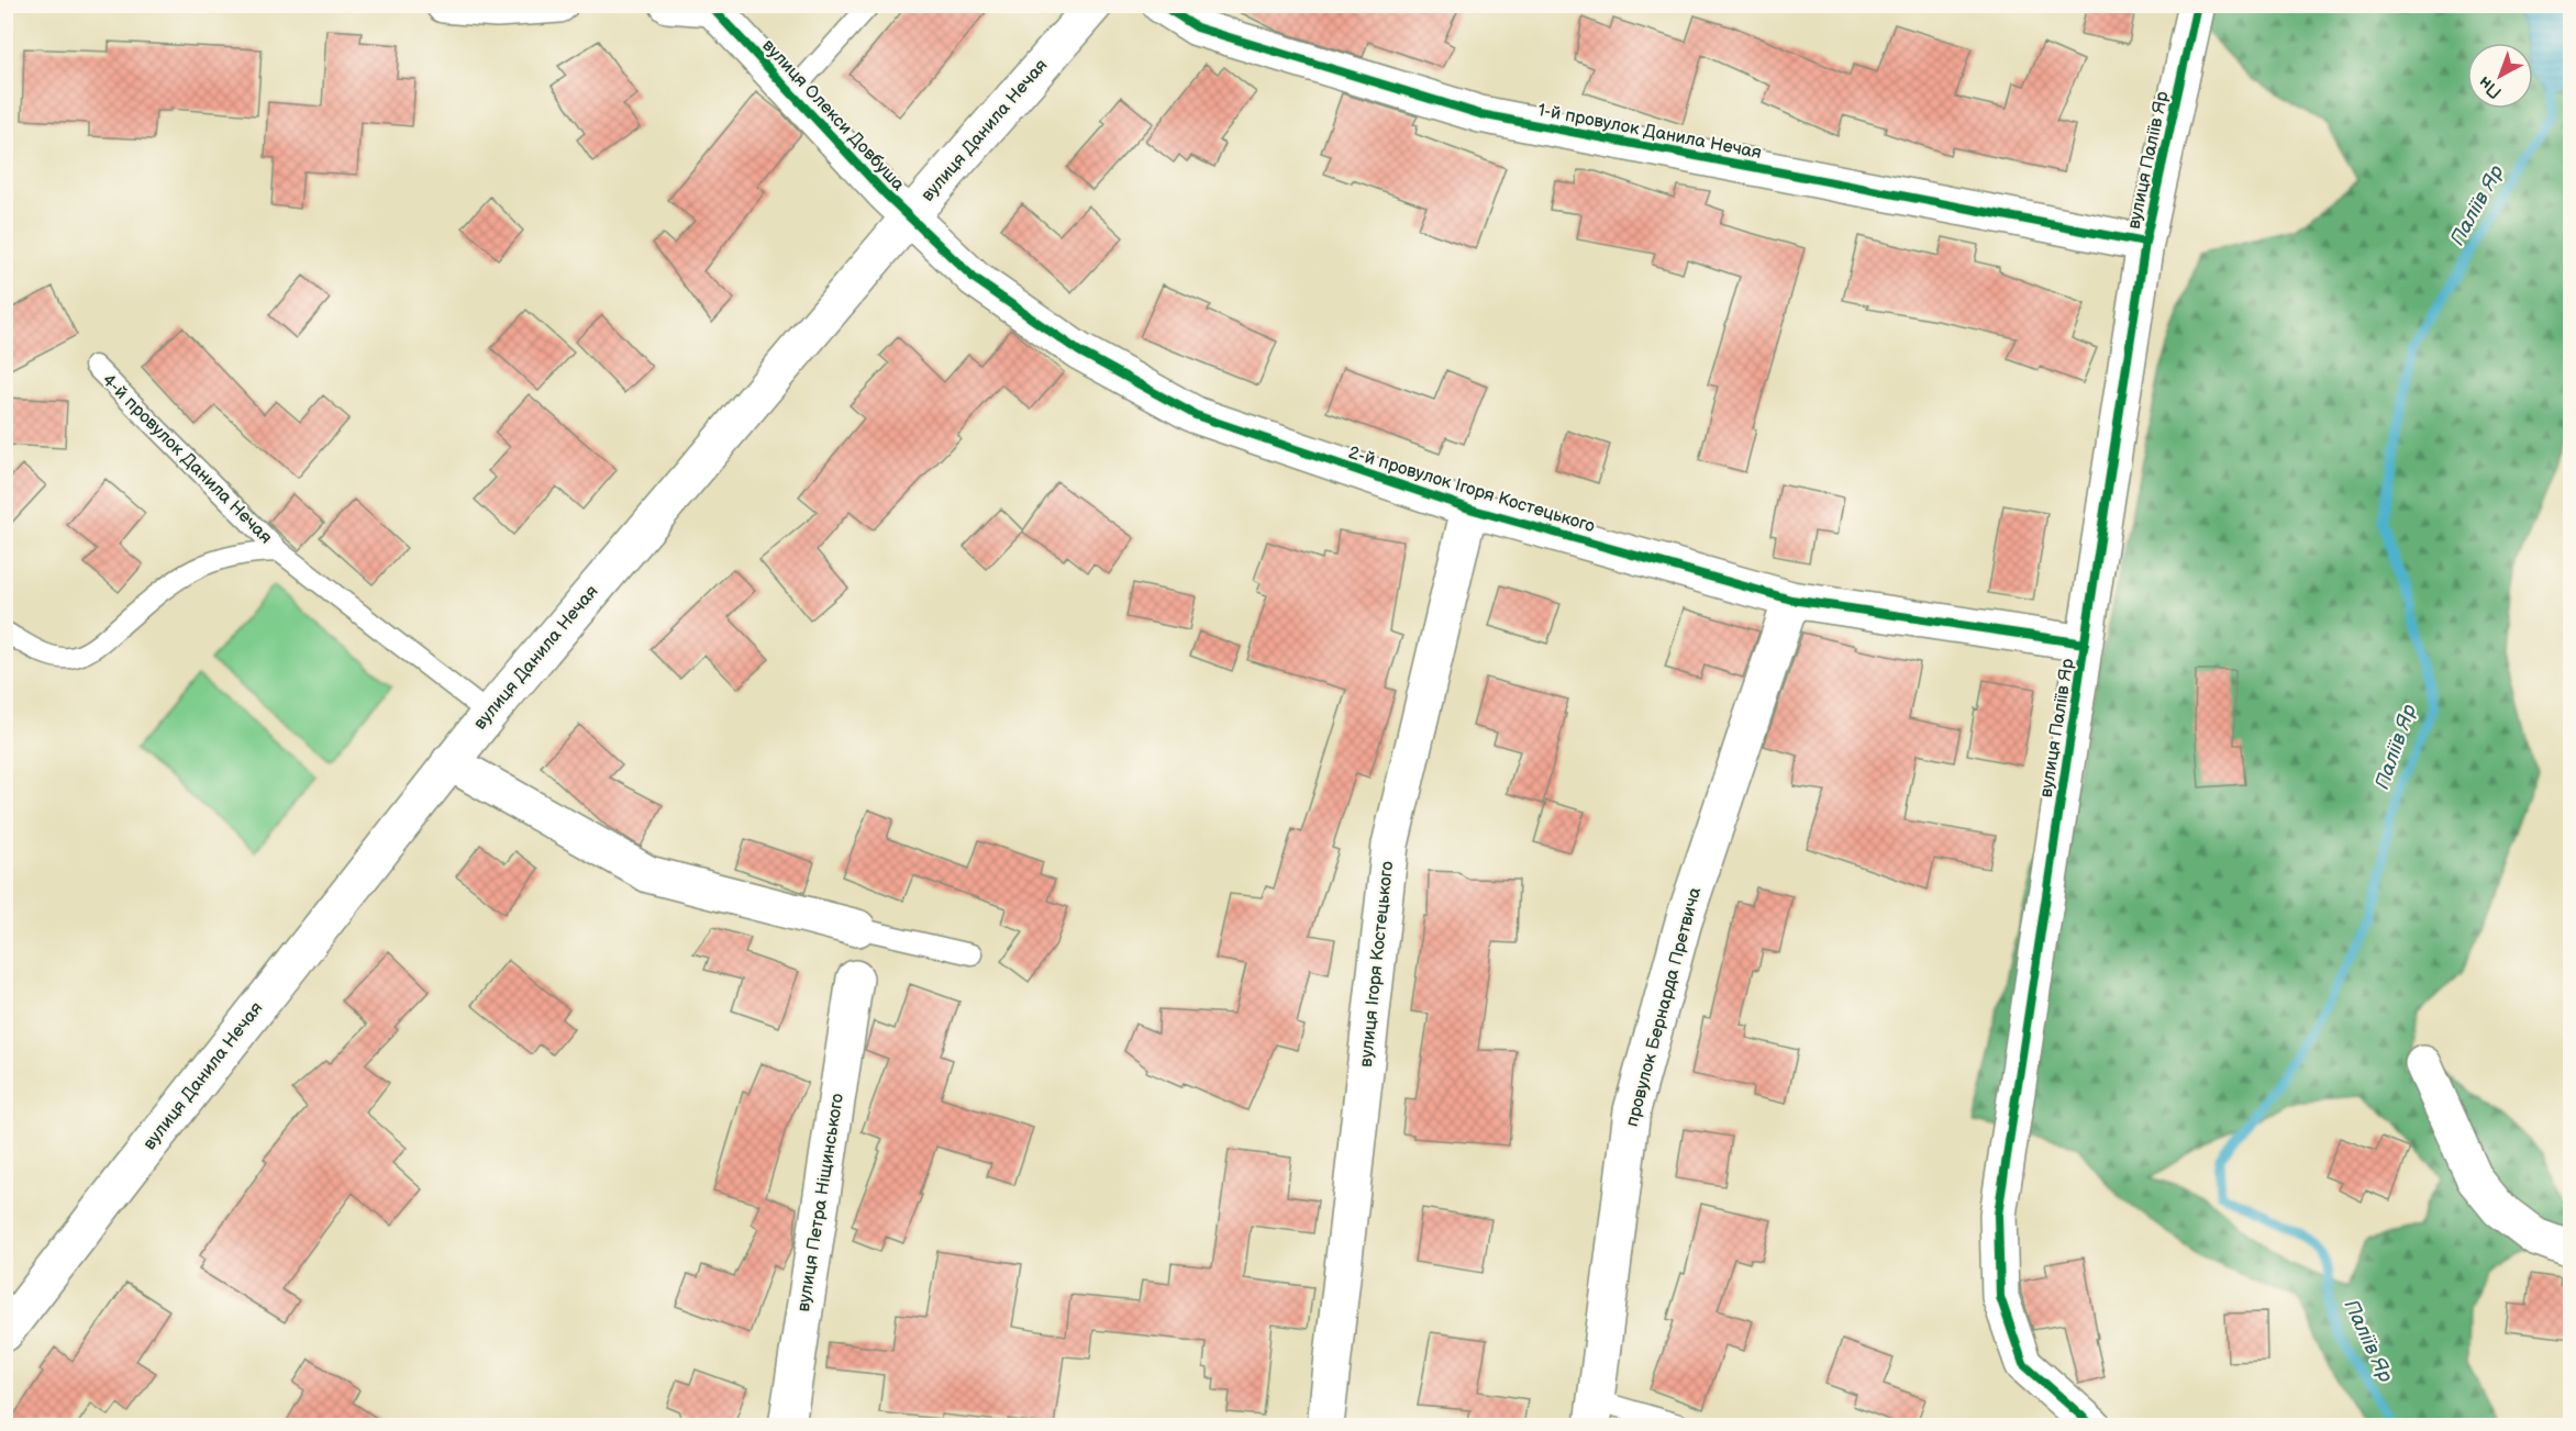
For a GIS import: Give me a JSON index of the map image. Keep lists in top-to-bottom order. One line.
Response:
{"streets":{"street":["вулиця Олекси Довбуша","вулиця Данила Нечая","1-й провулок Данила Нечая","вулиця Паліїв Яр","2-й провулок Ігоря Костецького","вулиця Ігоря Костецького","провулок Бернарда Претвича","вулиця Петра Ніщинського"],"lane":["4-й провулок Данила Нечая"]},"crossings":[["вулиця Олекси Довбуша","вулиця Данила Нечая"],["вулиця Олекси Довбуша","2-й провулок Ігоря Костецького"],["вулиця Данила Нечая","4-й провулок Данила Нечая"],["вулиця Данила Нечая","2-й провулок Ігоря Костецького"],["1-й провулок Данила Нечая","вулиця Паліїв Яр"],["вулиця Паліїв Яр","2-й провулок Ігоря Костецького"],["2-й провулок Ігоря Костецького","вулиця Ігоря Костецького"],["2-й провулок Ігоря Костецького","провулок Бернарда Претвича"]],"water":["Паліїв Яр"],"north":"bottom left"}
